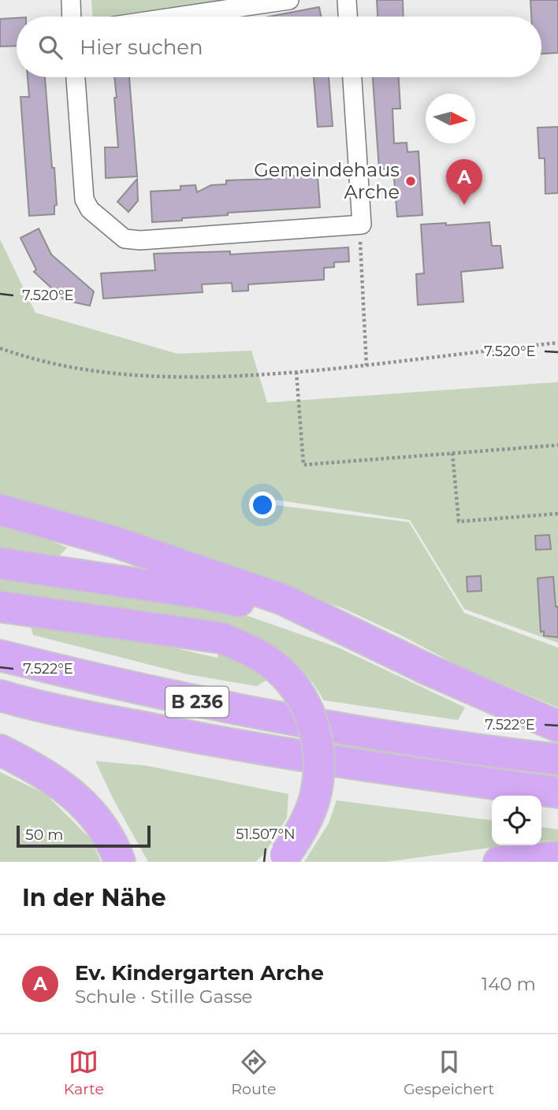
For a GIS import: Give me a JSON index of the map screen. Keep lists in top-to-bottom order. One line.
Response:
{"streets":{"highway":["B 236"]},"places":["Gemeindehaus Arche"],"scale_bar":"50 m","north":"right","page":{"search":"Hier suchen","pins":"A","scale":"50 m","heading":"In der Nähe","list":[{"mark":"A","name":"Ev. Kindergarten Arche","note":"Schule · Stille Gasse","value":"140 m"}],"nav":["Karte","Route","Gespeichert"]},"coordinates":["7.520°E","7.522°E","51.507°N"]}
